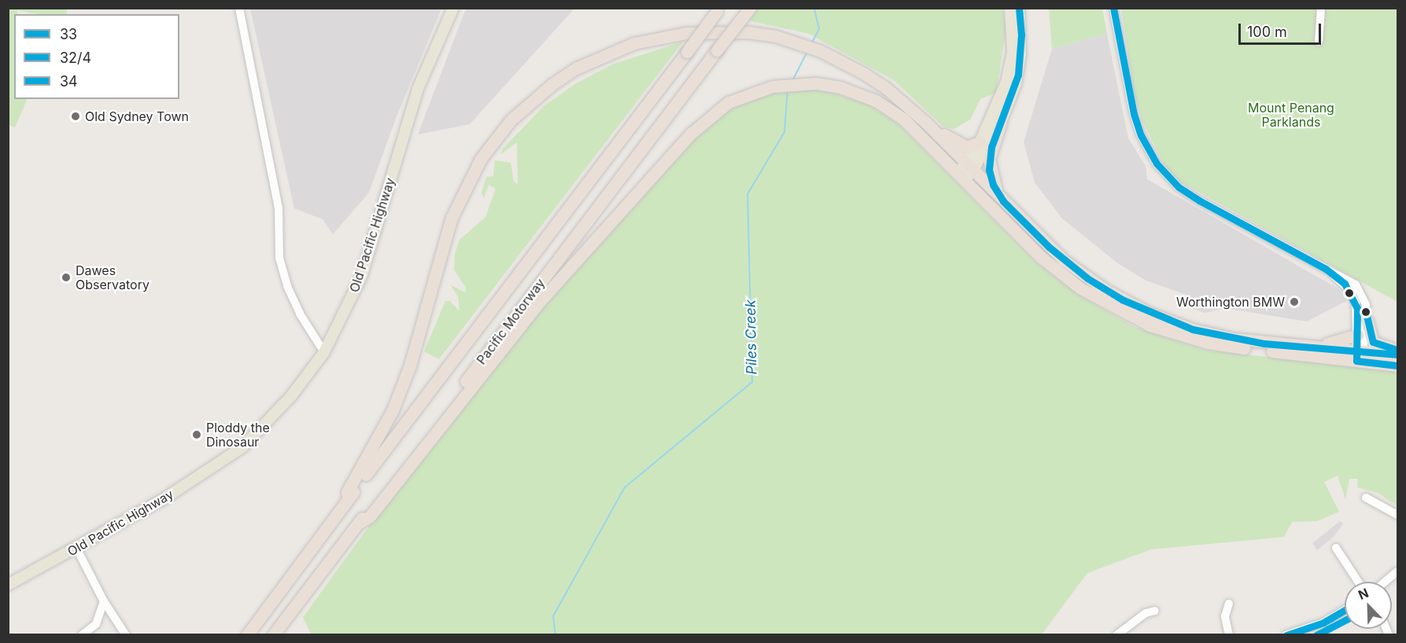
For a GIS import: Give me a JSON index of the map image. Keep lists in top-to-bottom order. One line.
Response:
{"streets":{"highway":["Pacific Motorway"],"main road":["Old Pacific Highway"]},"water":["Piles Creek"],"parks":["Mount Penang Parklands"],"places":["Old Sydney Town","Dawes Observatory","Worthington BMW","Ploddy the Dinosaur"],"lines":["transit line 33","transit line 32/4","transit line 34"],"legend":["33","32/4","34"],"scale_bar":"100 m","north":"top left"}
